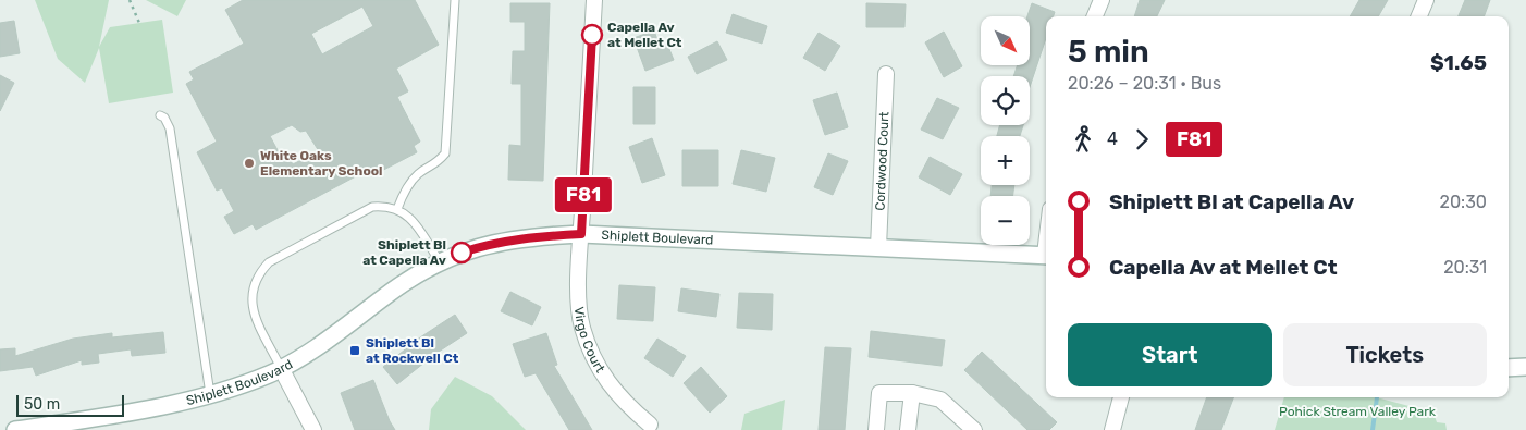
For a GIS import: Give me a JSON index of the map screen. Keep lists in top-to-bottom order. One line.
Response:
{"streets":{"street":["Cordwood Court","Shiplett Boulevard","Virgo Court"]},"crossings":[["Cordwood Court","Shiplett Boulevard"],["Shiplett Boulevard","Virgo Court"]],"parks":["Pohick Stream Valley Park"],"places":{"other":["Capella Av at Mellet Ct","White Oaks Elementary School","Shiplett Bl at Capella Av"],"transit":["Shiplett Bl at Rockwell Ct"]},"lines":["bus line F81"],"scale_bar":"50 m","north":"bottom right","page":{"on_map":"F81","map_buttons":["+","−"],"heading":["5 min","20:26 – 20:31 · Bus","$1.65"],"legs":["4","F81"],"list":[{"name":"Shiplett Bl at Capella Av","value":"20:30"},{"name":"Capella Av at Mellet Ct","value":"20:31"}],"buttons":["Start","Tickets"],"scale":"50 m"}}
